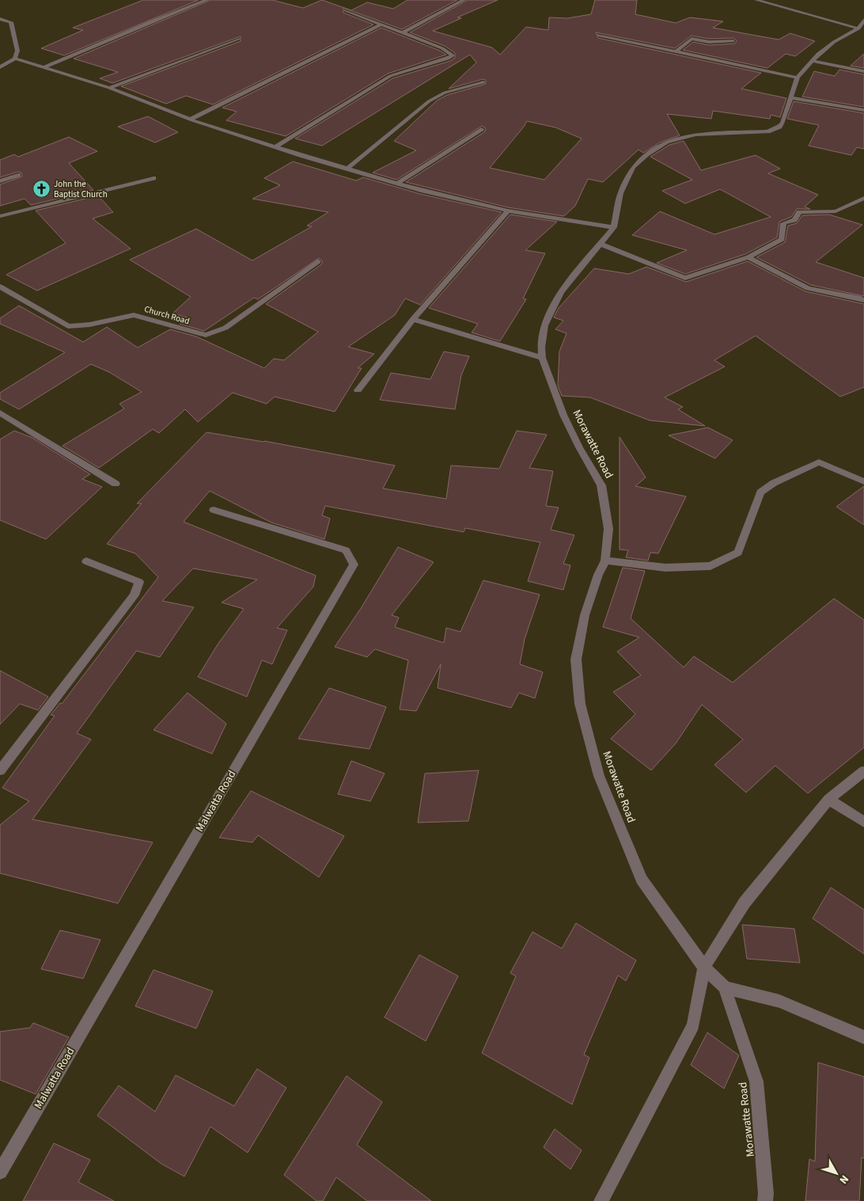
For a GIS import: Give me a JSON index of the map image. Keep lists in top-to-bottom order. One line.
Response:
{"streets":{"street":["Church Road","Morawatte Road","Malwatta Road"]},"places":{"church":["John the Baptist Church"]},"north":"bottom right"}
